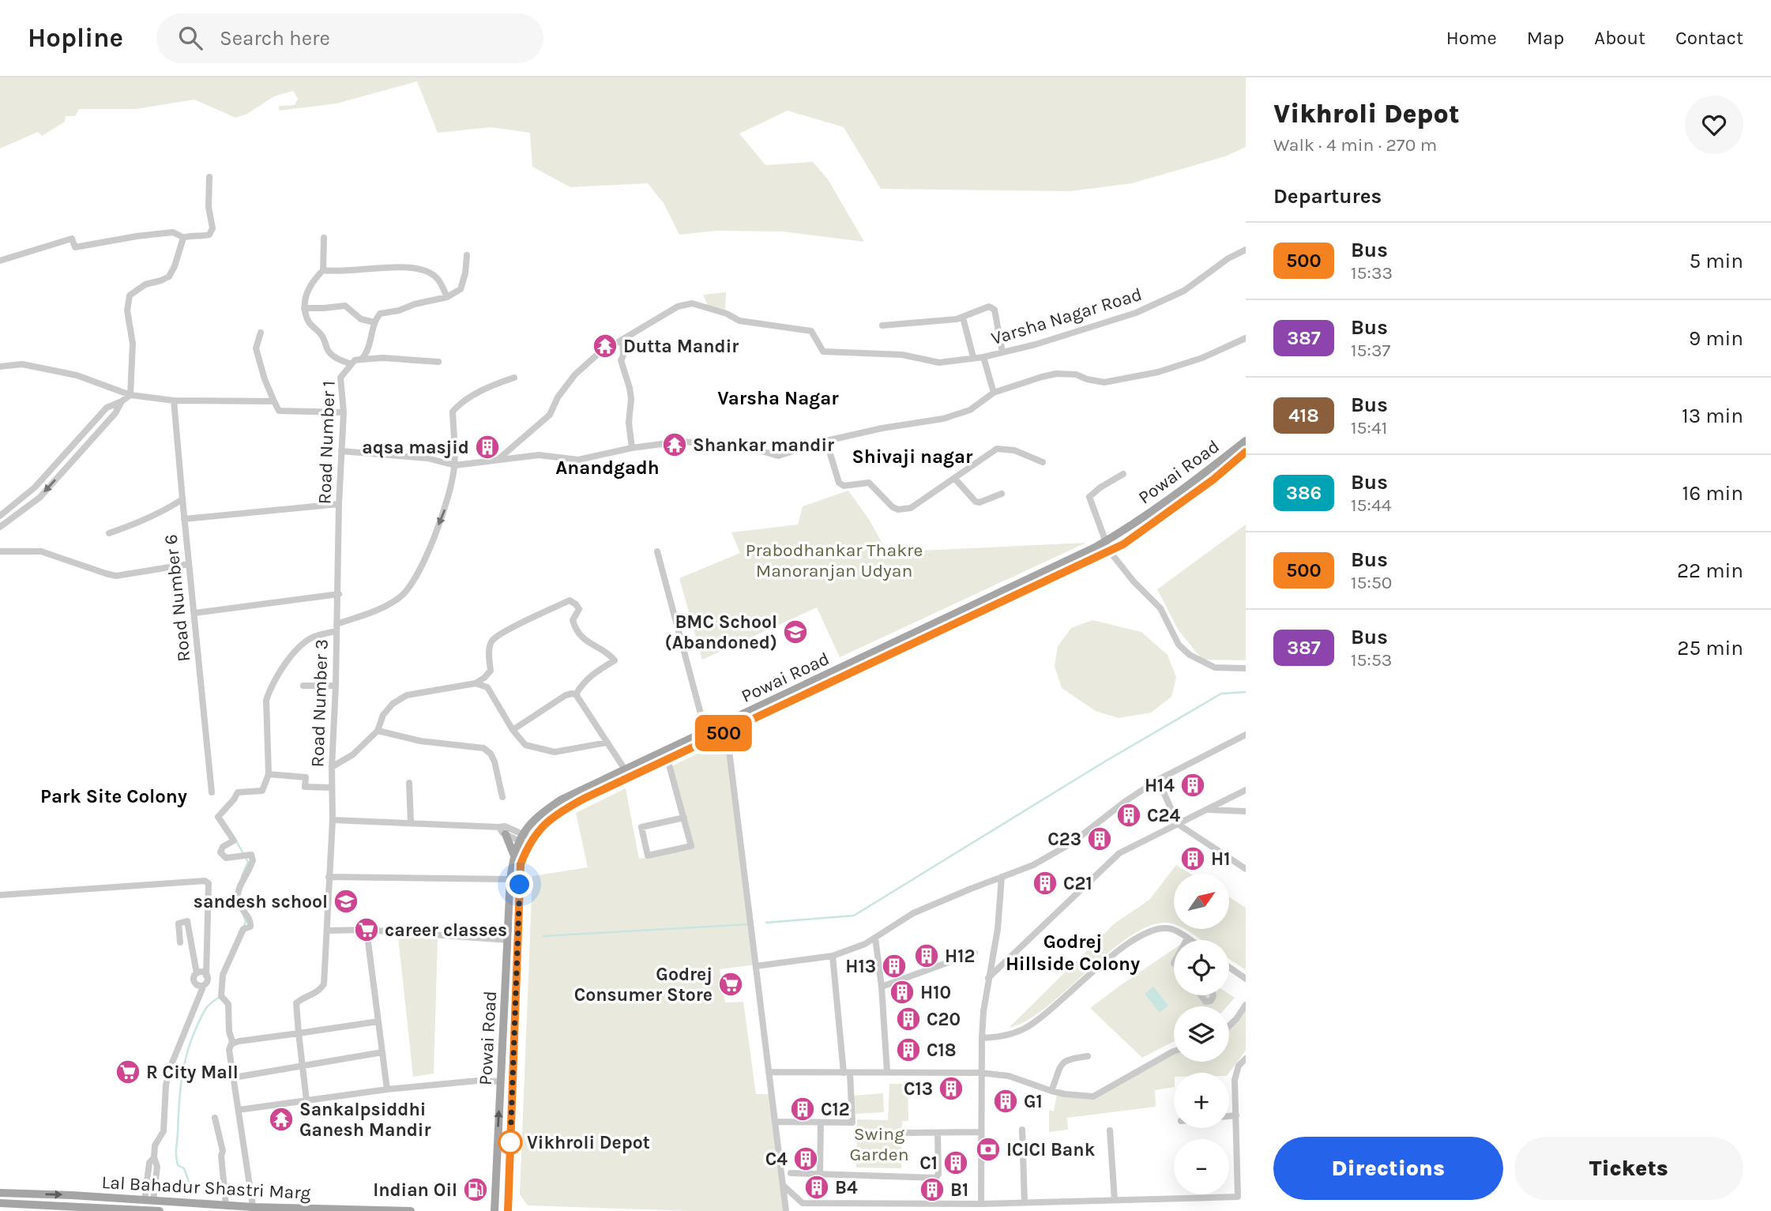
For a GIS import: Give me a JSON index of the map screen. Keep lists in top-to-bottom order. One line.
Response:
{"streets":{"main road":["Powai Road","Lal Bahadur Shastri Marg"],"street":["Varsha Nagar Road","Road Number 1","Road Number 6","Road Number 3"]},"crossings":[["Road Number 1","Road Number 3"]],"districts":["Varsha Nagar","Shivaji nagar","Anandgadh","Park Site Colony","Godrej Hillside Colony"],"parks":["Prabodhankar Thakre Manoranjan Udyan","Swing Garden"],"places":{"temple":["Dutta Mandir","Shankar mandir","Sankalpsiddhi Ganesh Mandir"],"building":["aqsa masjid","H14","C24","C23","H1","C21","H12","H13","H10","C20","C18","C13","G1","C12","C4","C1","B4","B1"],"school or university":["BMC School (Abandoned)","sandesh school"],"supermarket":["career classes","Godrej Consumer Store","R City Mall"],"other":["Vikhroli Depot"],"bank":["ICICI Bank"],"fuel station":["Indian Oil"]},"lines":["bus line 500"],"north":"top right","page":{"header":"Hopline","search":"Search here","nav":["Home","Map","About","Contact"],"on_map":"500","heading":[["Vikhroli Depot","Walk · 4 min · 270 m"],"Departures"],"list":[{"mark":"500","name":"Bus","note":"15:33","value":"5 min"},{"mark":"387","name":"Bus","note":"15:37","value":"9 min"},{"mark":"418","name":"Bus","note":"15:41","value":"13 min"},{"mark":"386","name":"Bus","note":"15:44","value":"16 min"},{"mark":"500","name":"Bus","note":"15:50","value":"22 min"},{"mark":"387","name":"Bus","note":"15:53","value":"25 min"}],"map_buttons":["+","−"],"buttons":["Directions","Tickets"]}}
